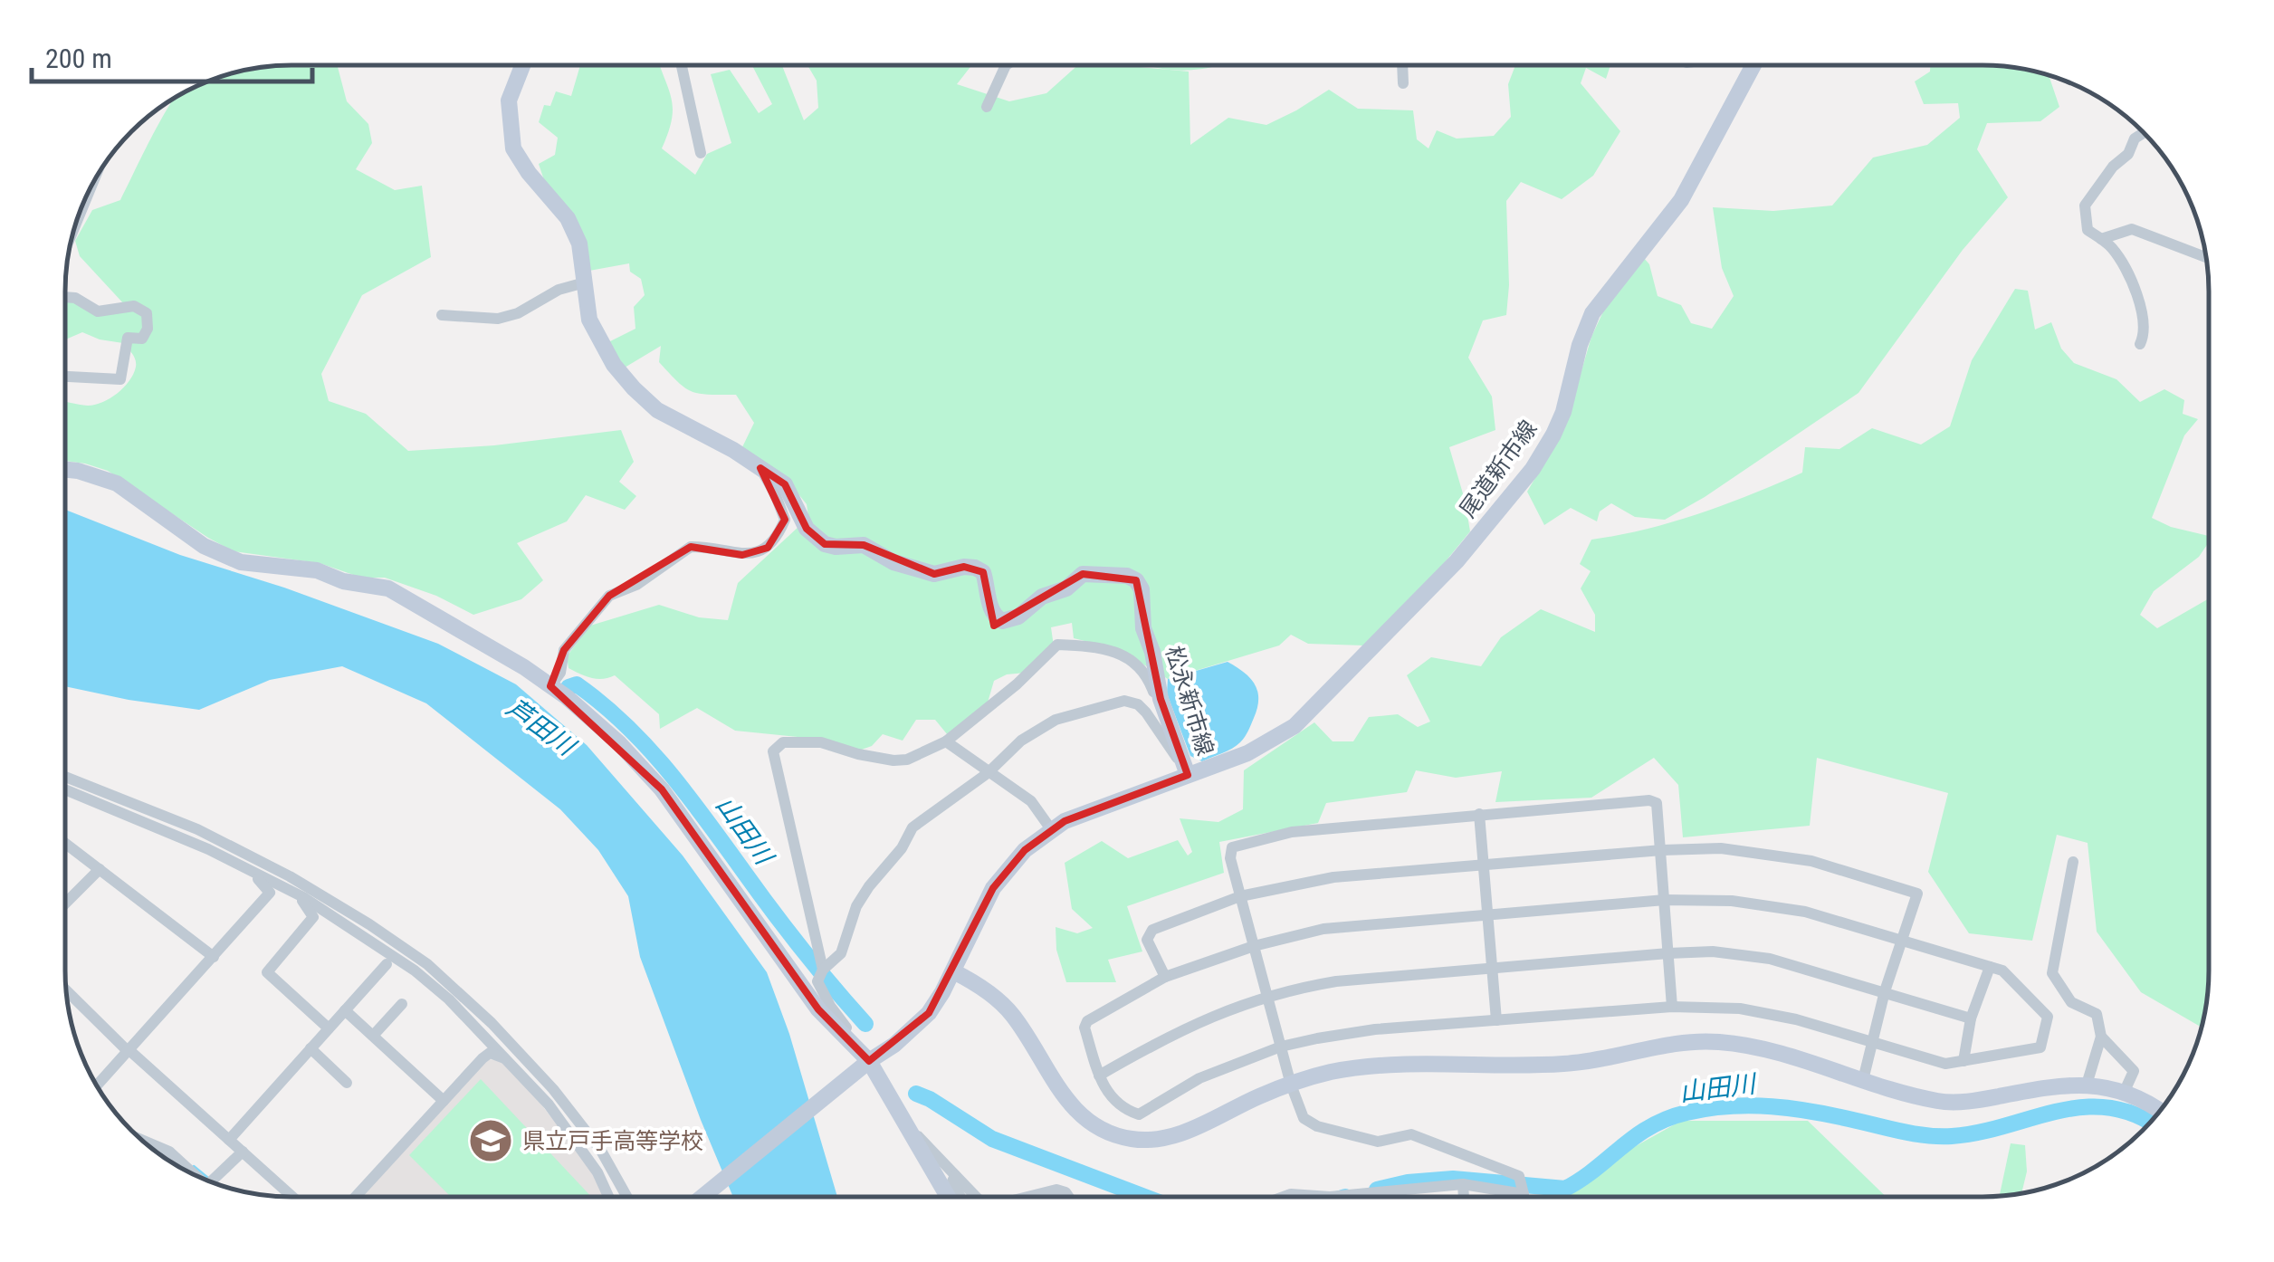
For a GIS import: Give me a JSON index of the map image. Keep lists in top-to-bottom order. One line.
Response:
{"streets":{"main road":["尾道新市線","松永新市線"]},"crossings":[["尾道新市線","松永新市線"]],"water":["芦田川","山田川"],"places":{"school or university":["県立戸手高等学校"]},"scale_bar":"200 m"}
